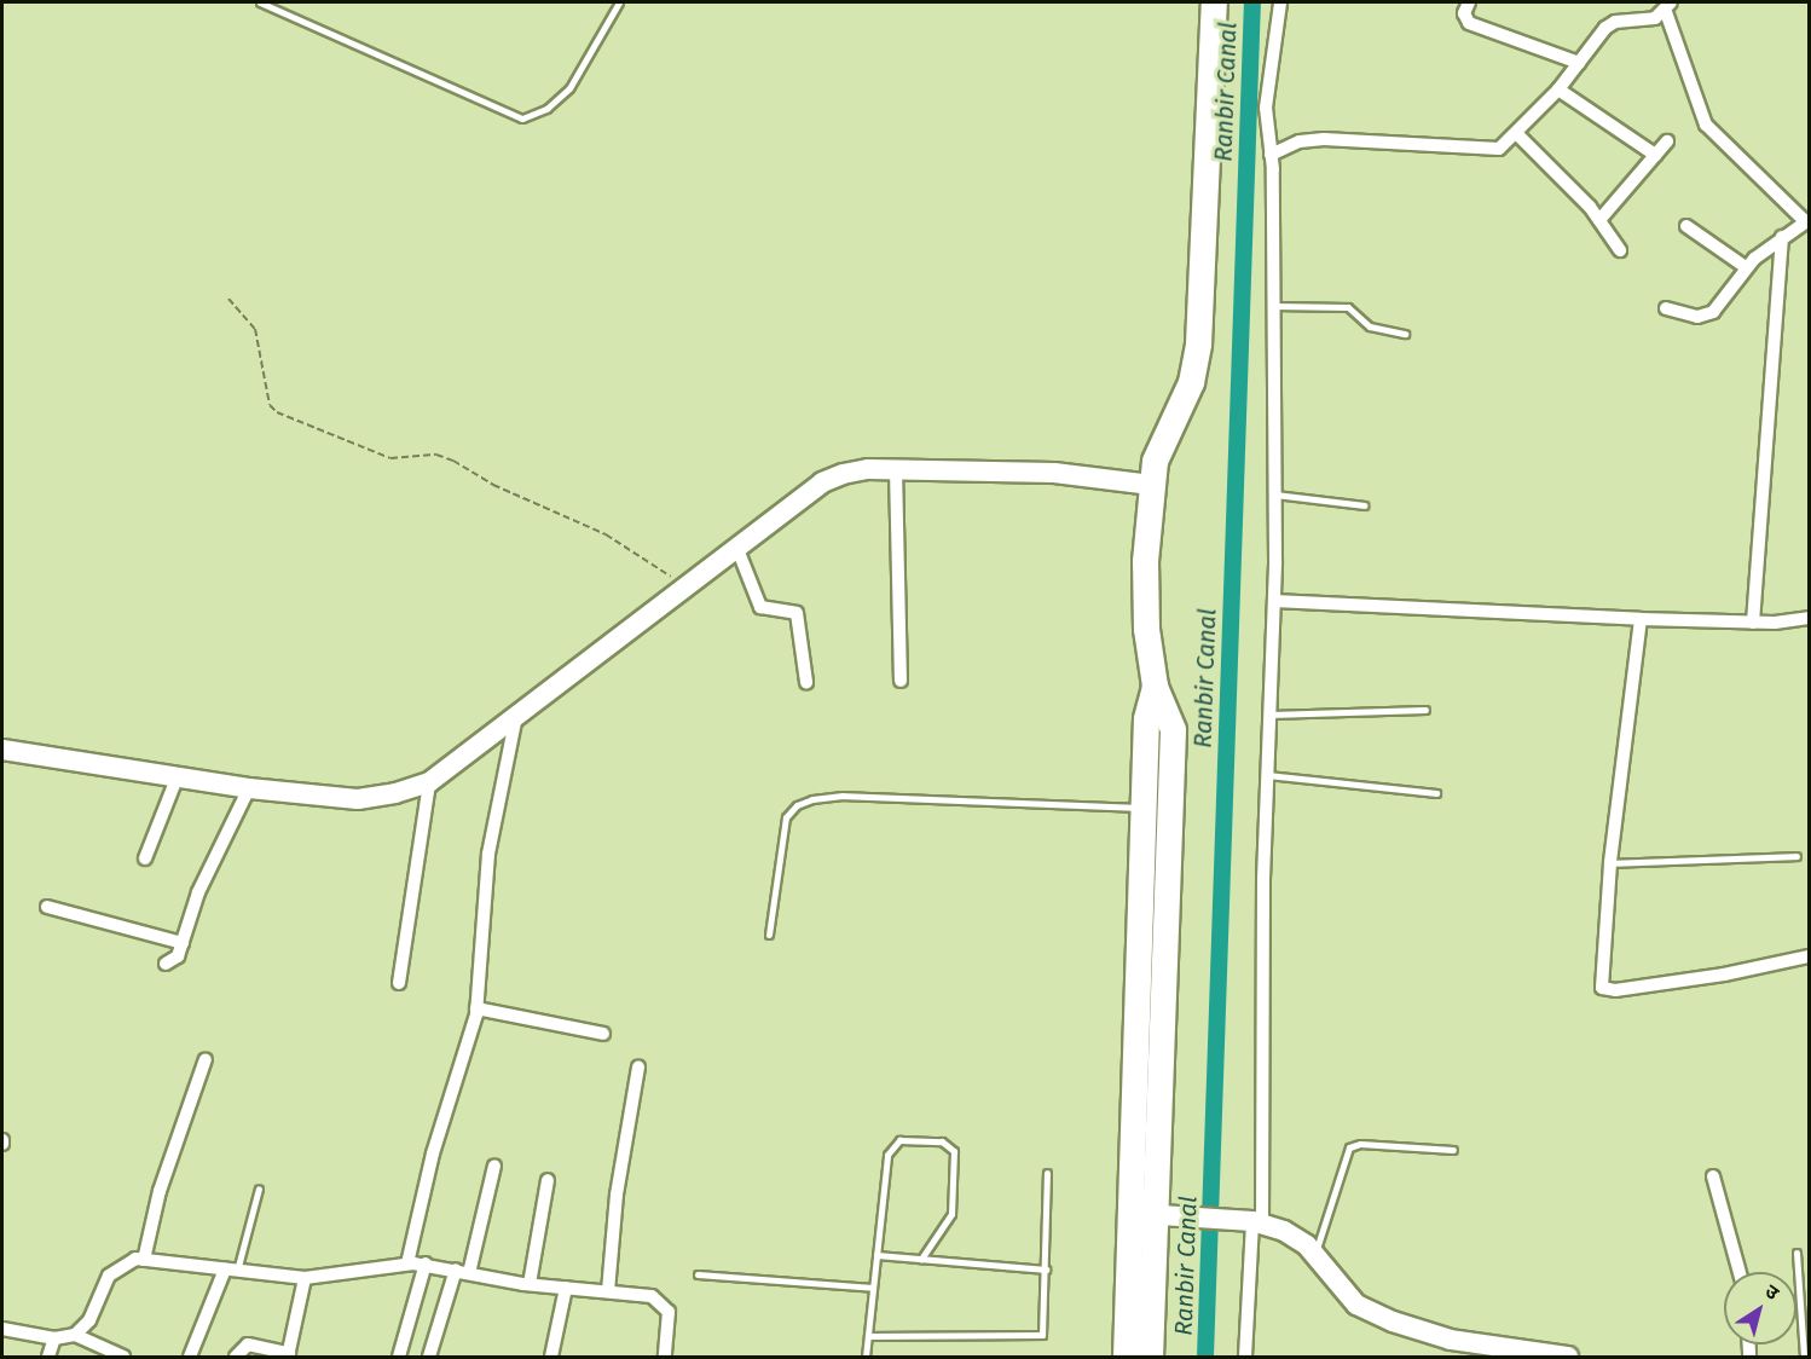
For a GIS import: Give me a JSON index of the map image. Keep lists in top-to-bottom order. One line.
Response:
{"water":["Ranbir Canal"],"north":"top right"}
